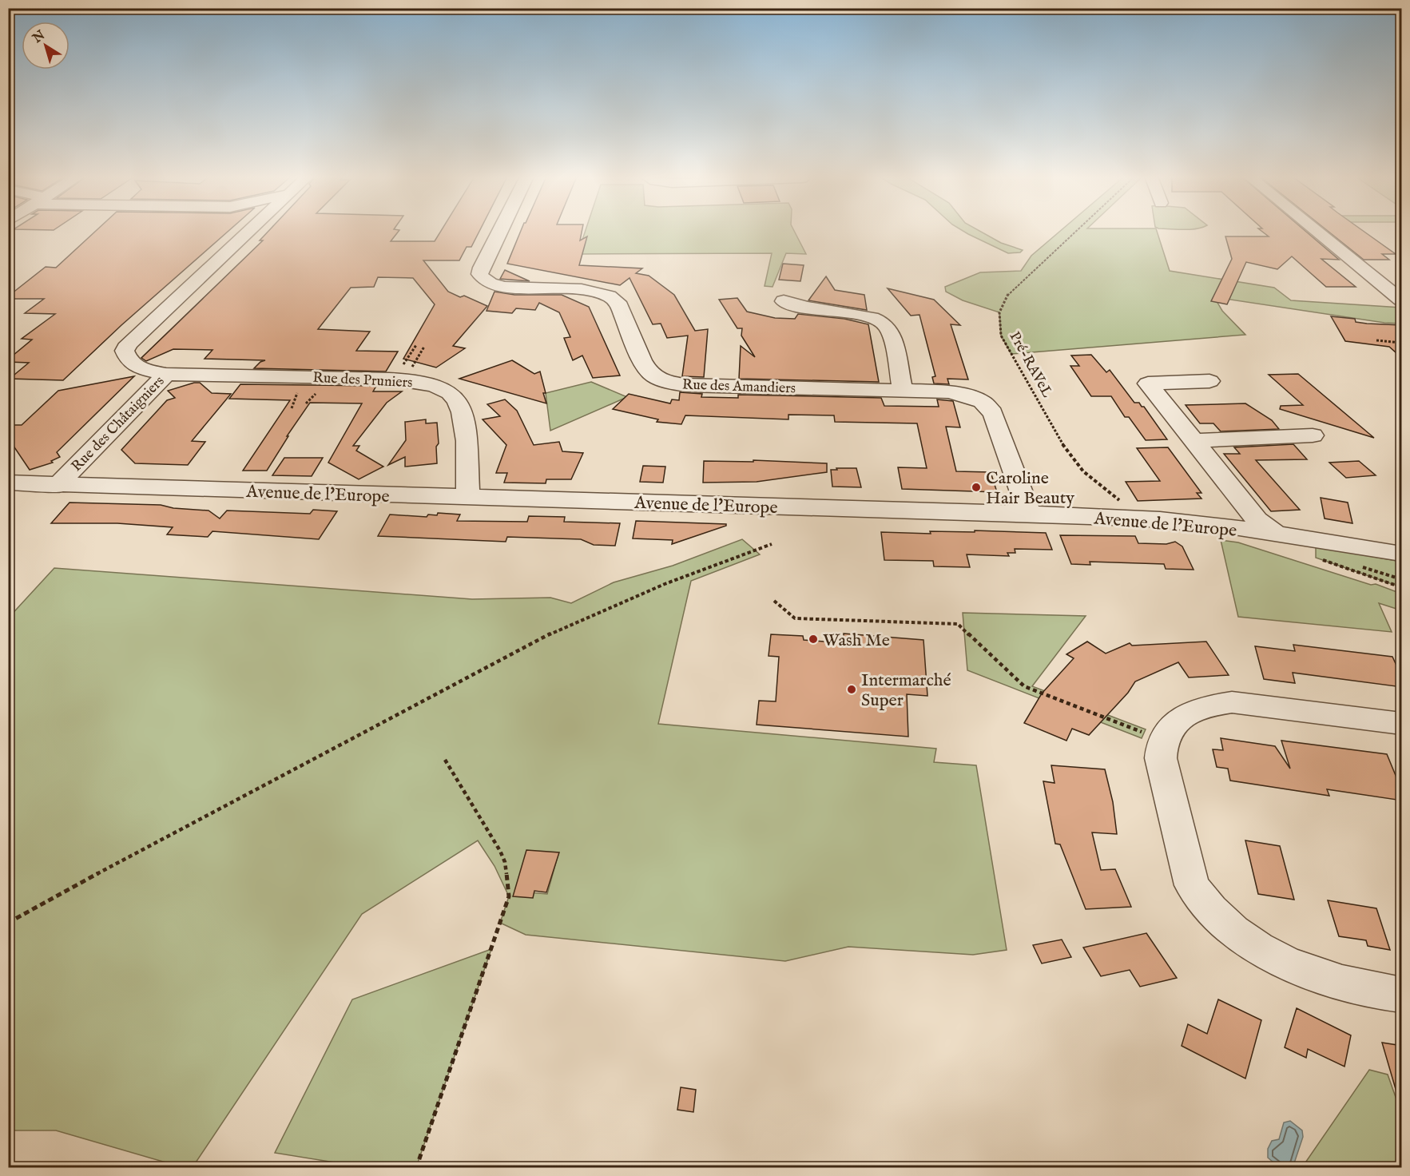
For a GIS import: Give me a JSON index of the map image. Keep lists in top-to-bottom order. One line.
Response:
{"streets":{"street":["Rue des Pruniers","Rue des Amandiers","Rue des Châtaigniers","Avenue de l'Europe"],"path":["Pré-RAVeL"]},"crossings":[["Pré-RAVeL","Avenue de l'Europe"],["Rue des Pruniers","Rue des Châtaigniers"],["Rue des Pruniers","Avenue de l'Europe"],["Rue des Amandiers","Avenue de l'Europe"],["Rue des Châtaigniers","Avenue de l'Europe"]],"places":["Caroline Hair Beauty","Wash Me","Intermarché Super"],"north":"top left"}
